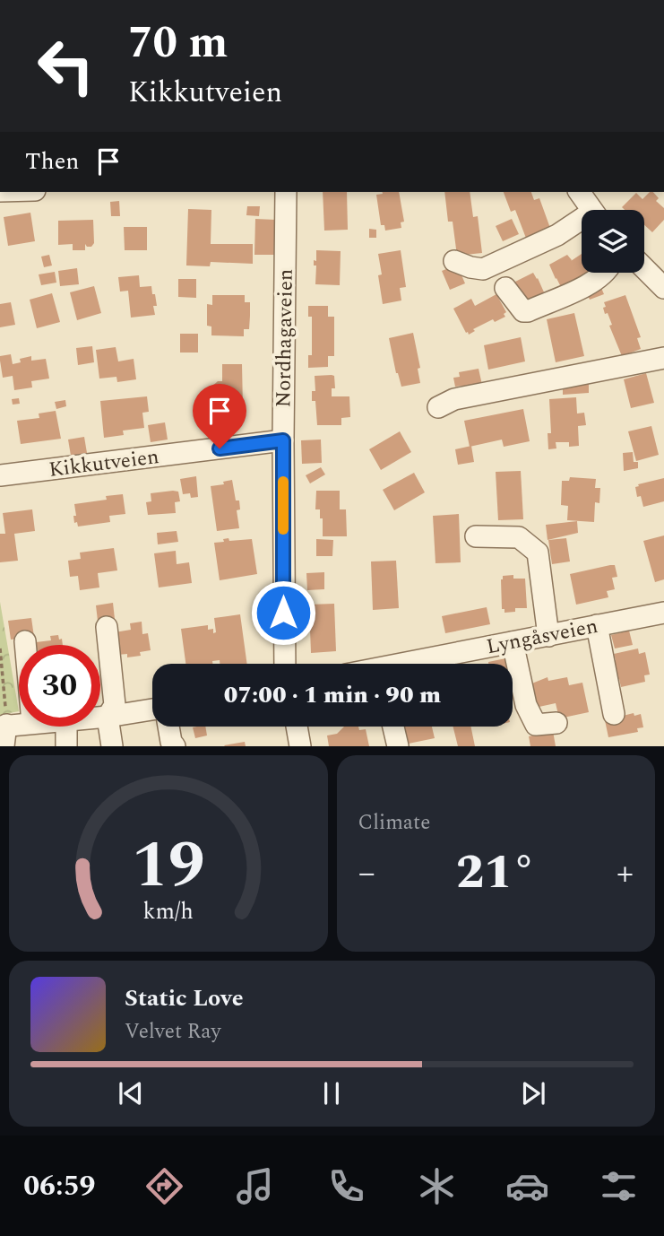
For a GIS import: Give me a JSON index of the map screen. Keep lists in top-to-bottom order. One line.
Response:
{"streets":{"street":["Nordhagaveien","Kikkutveien","Lyngåsveien"]},"crossings":[["Nordhagaveien","Kikkutveien"]],"page":{"turn":["70 m","Kikkutveien"],"then":"Then","limit":"30","trip":"07:00 · 1 min · 90 m","tile":"Climate","heat":["−","21°","+"],"song":["Static Love","Velvet Ray"],"tabs":"06:59","gauge":["19","km/h"]}}
